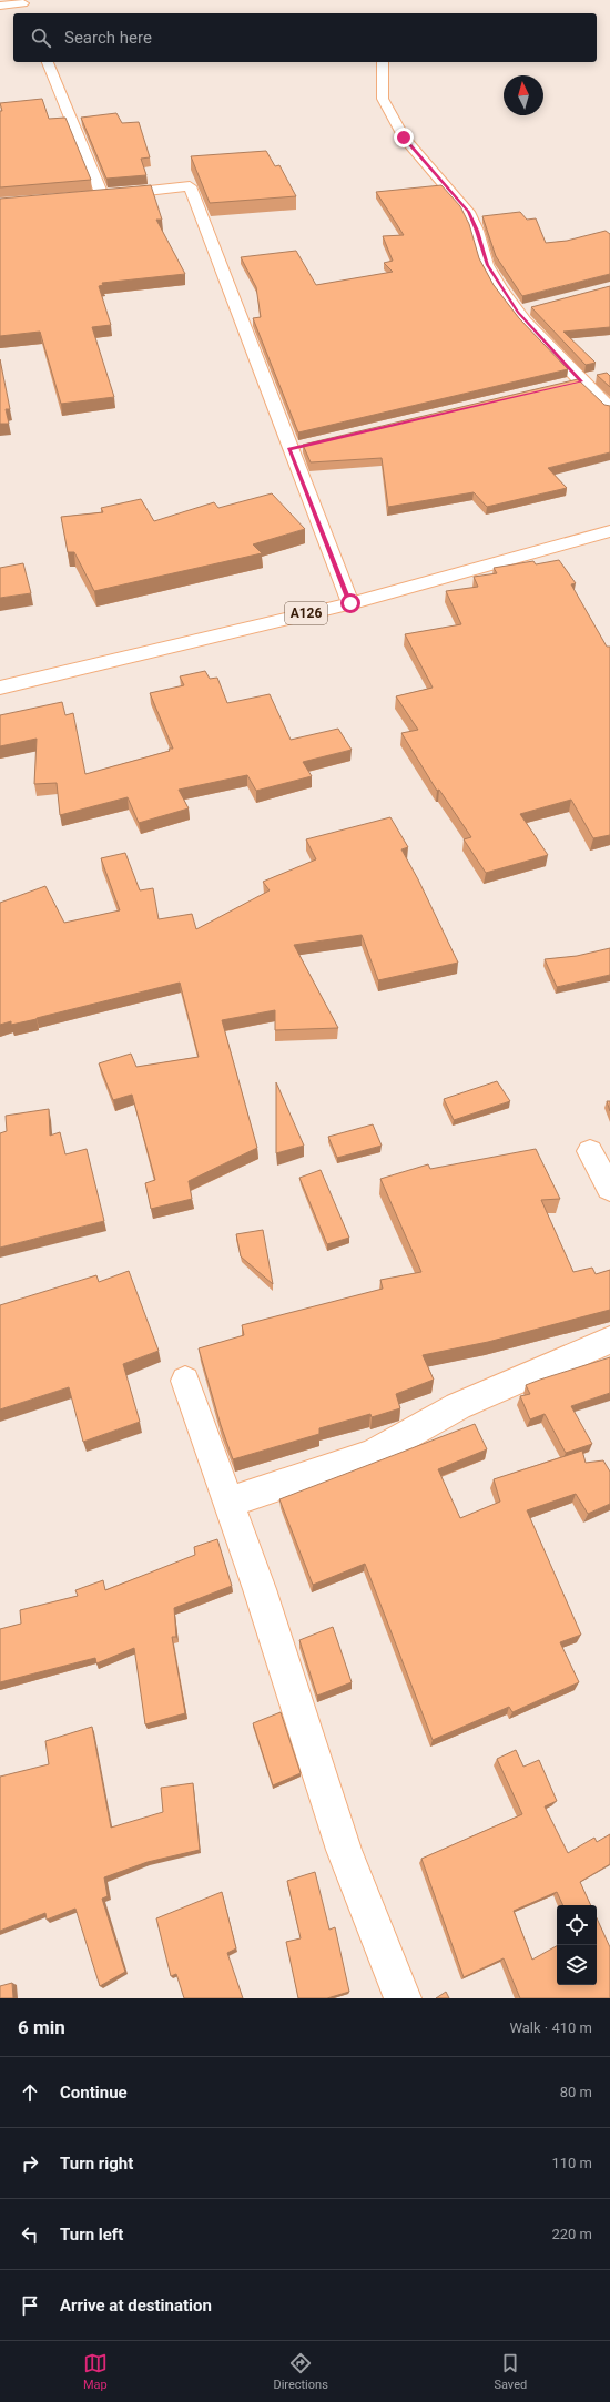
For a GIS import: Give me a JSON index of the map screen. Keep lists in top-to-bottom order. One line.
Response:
{"streets":{"main road":["A126"]},"north":"top","page":{"search":"Search here","heading":["6 min","Walk · 410 m"],"list":[["Continue","80 m"],["Turn right","110 m"],["Turn left","220 m"],"Arrive at destination"],"nav":["Map","Directions","Saved"]}}
